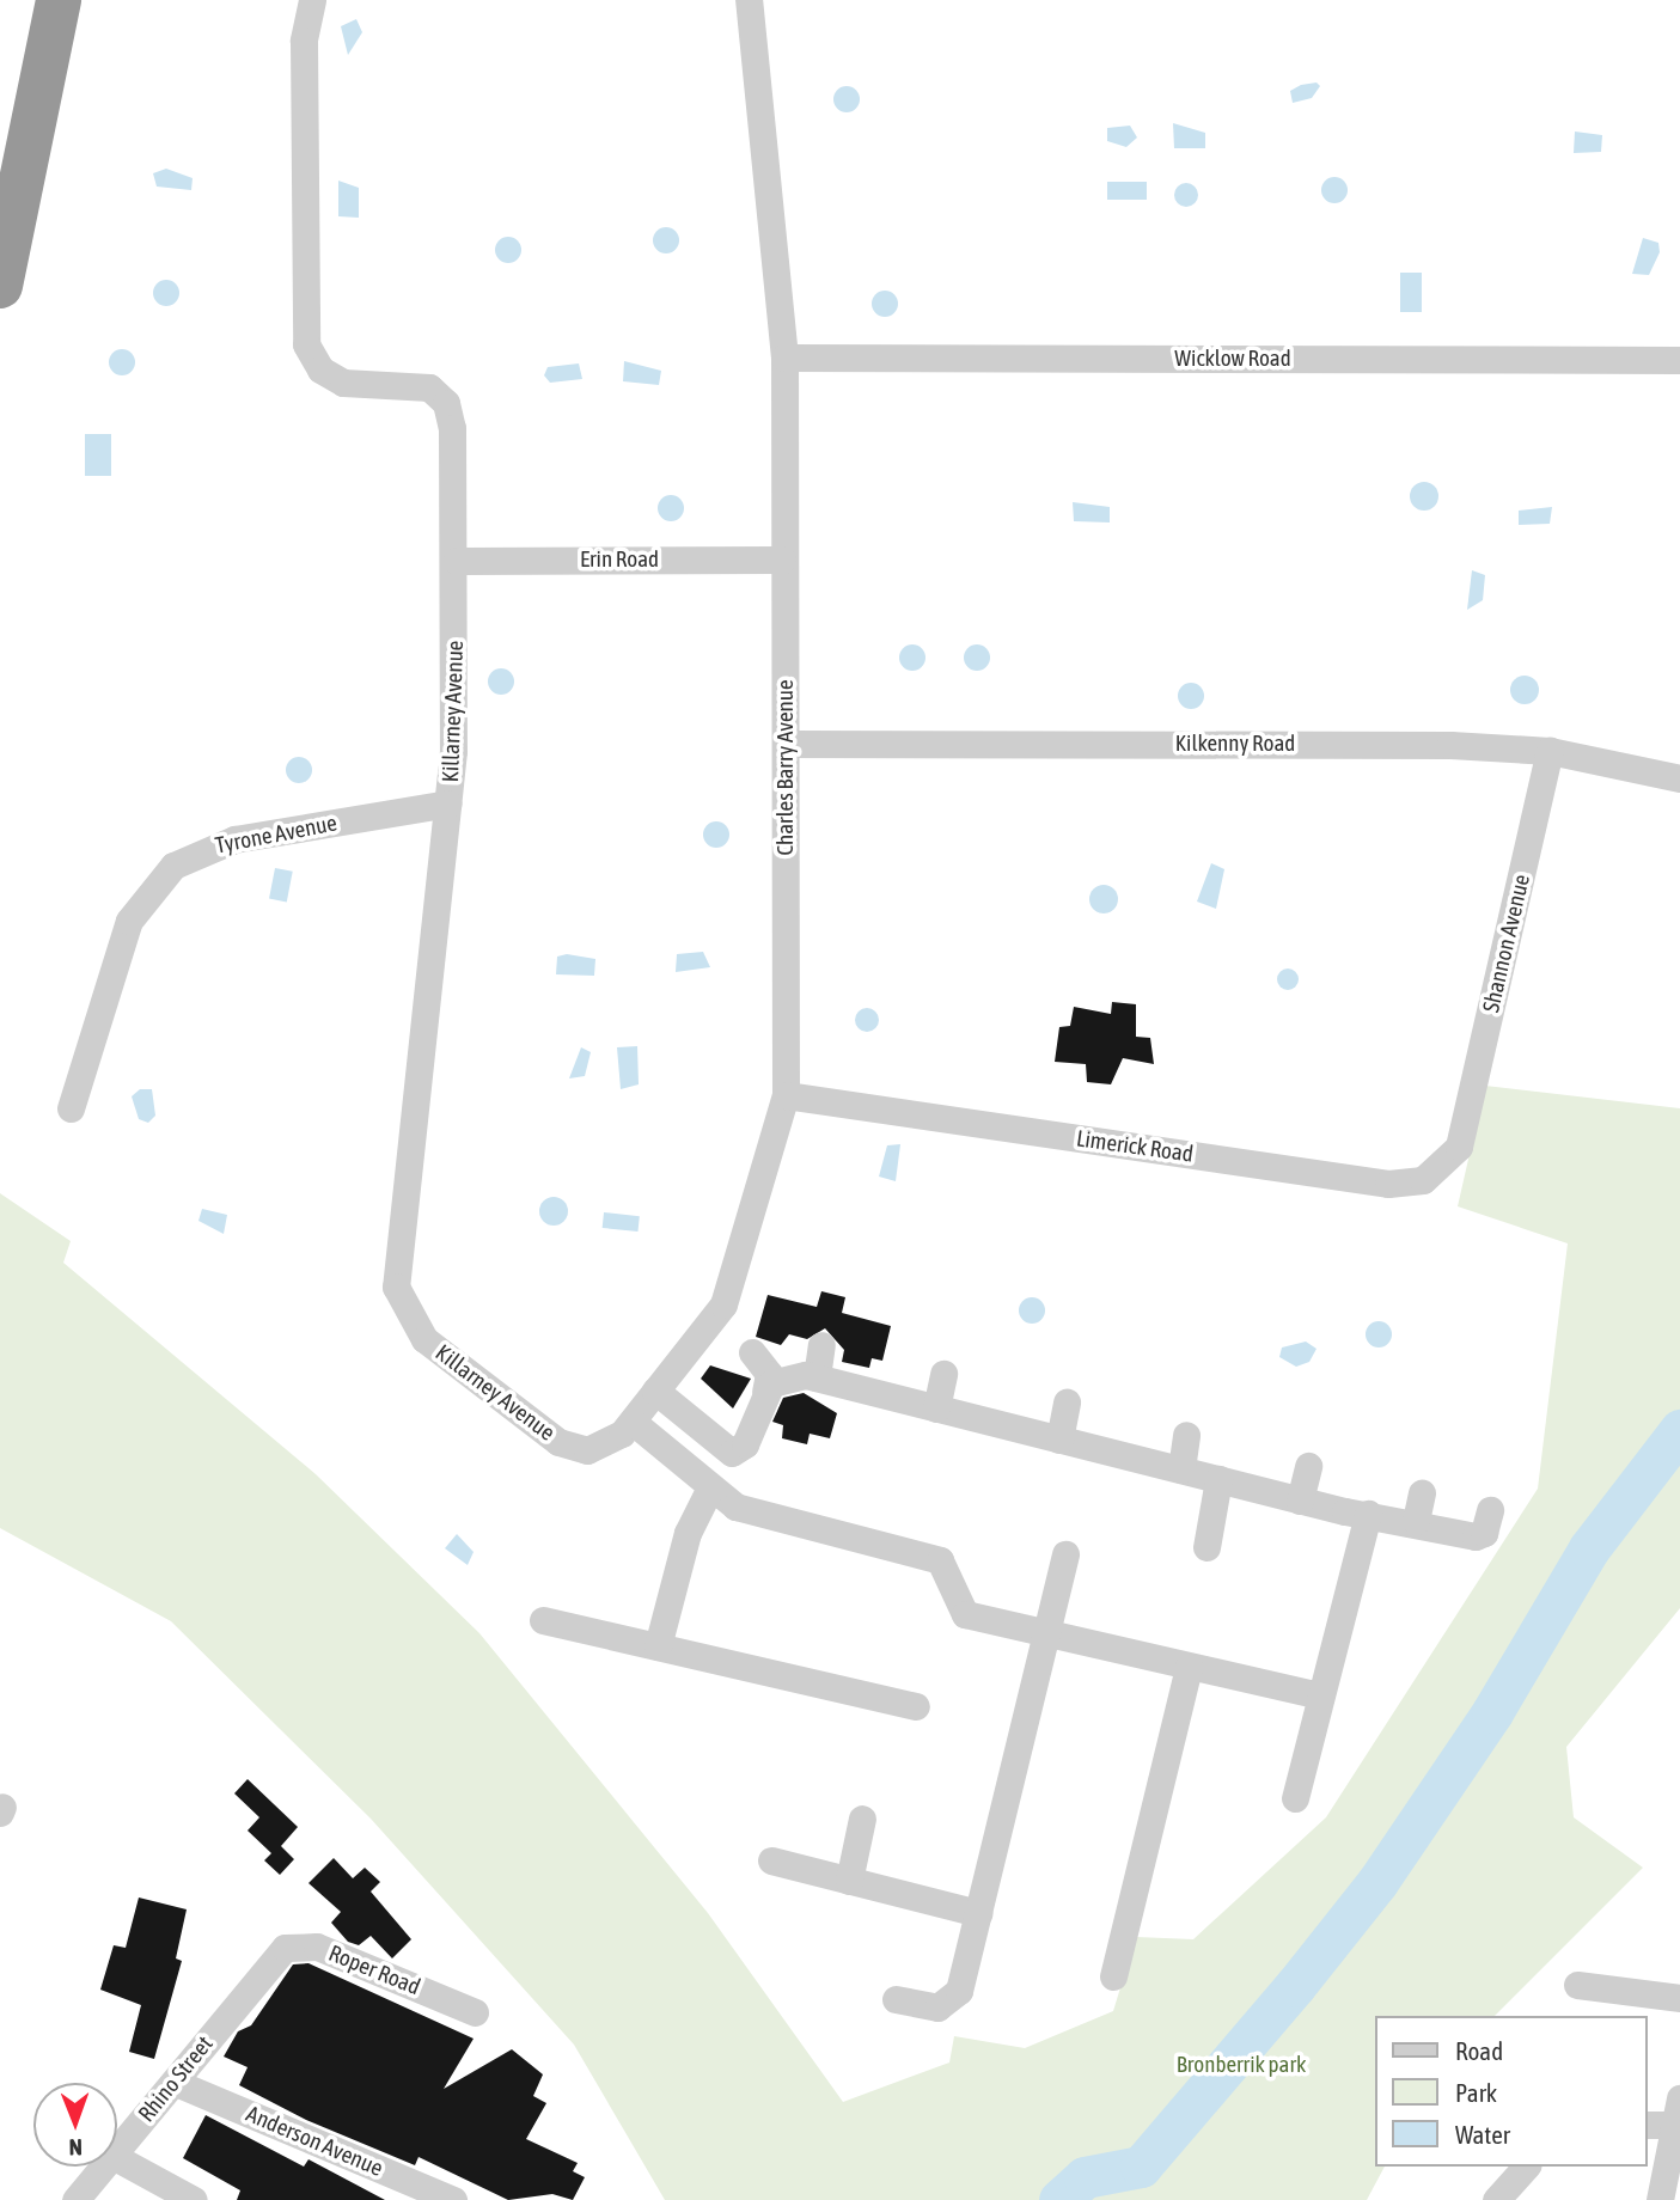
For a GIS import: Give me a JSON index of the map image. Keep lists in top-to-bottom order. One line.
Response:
{"streets":{"street":["Wicklow Road","Erin Road","Killarney Avenue","Kilkenny Road","Charles Barry Avenue","Tyrone Avenue","Shannon Avenue","Limerick Road","Roper Road","Rhino Street","Anderson Avenue"]},"crossings":[["Wicklow Road","Charles Barry Avenue"],["Erin Road","Killarney Avenue"],["Erin Road","Charles Barry Avenue"],["Killarney Avenue","Charles Barry Avenue"],["Killarney Avenue","Tyrone Avenue"],["Kilkenny Road","Charles Barry Avenue"],["Kilkenny Road","Shannon Avenue"],["Charles Barry Avenue","Limerick Road"],["Shannon Avenue","Limerick Road"],["Roper Road","Rhino Street"],["Rhino Street","Anderson Avenue"]],"parks":["Bronberrik park"],"legend":["Road","Park","Water"],"north":"bottom"}
